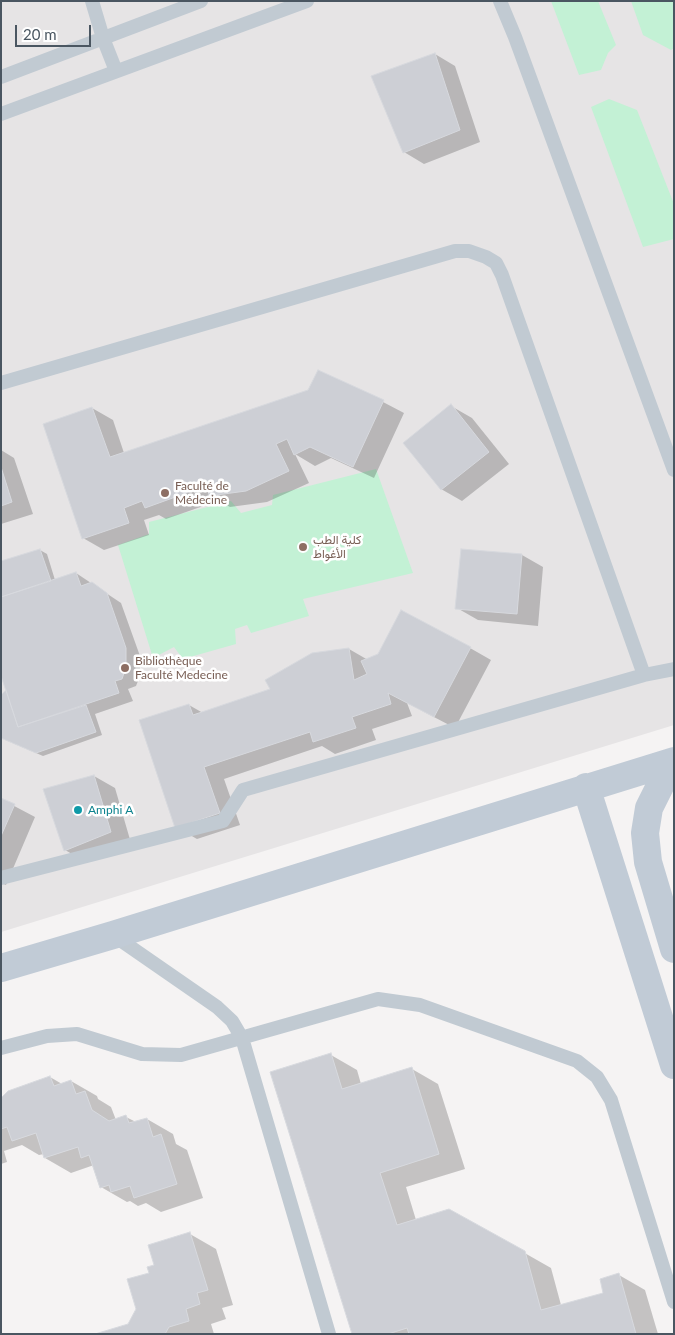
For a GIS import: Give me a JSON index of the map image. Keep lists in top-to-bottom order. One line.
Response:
{"places":["Faculté de Médecine","كلية الطب الأغواط","Bibliothèque Faculté Medecine","Amphi A"],"scale_bar":"20 m"}
